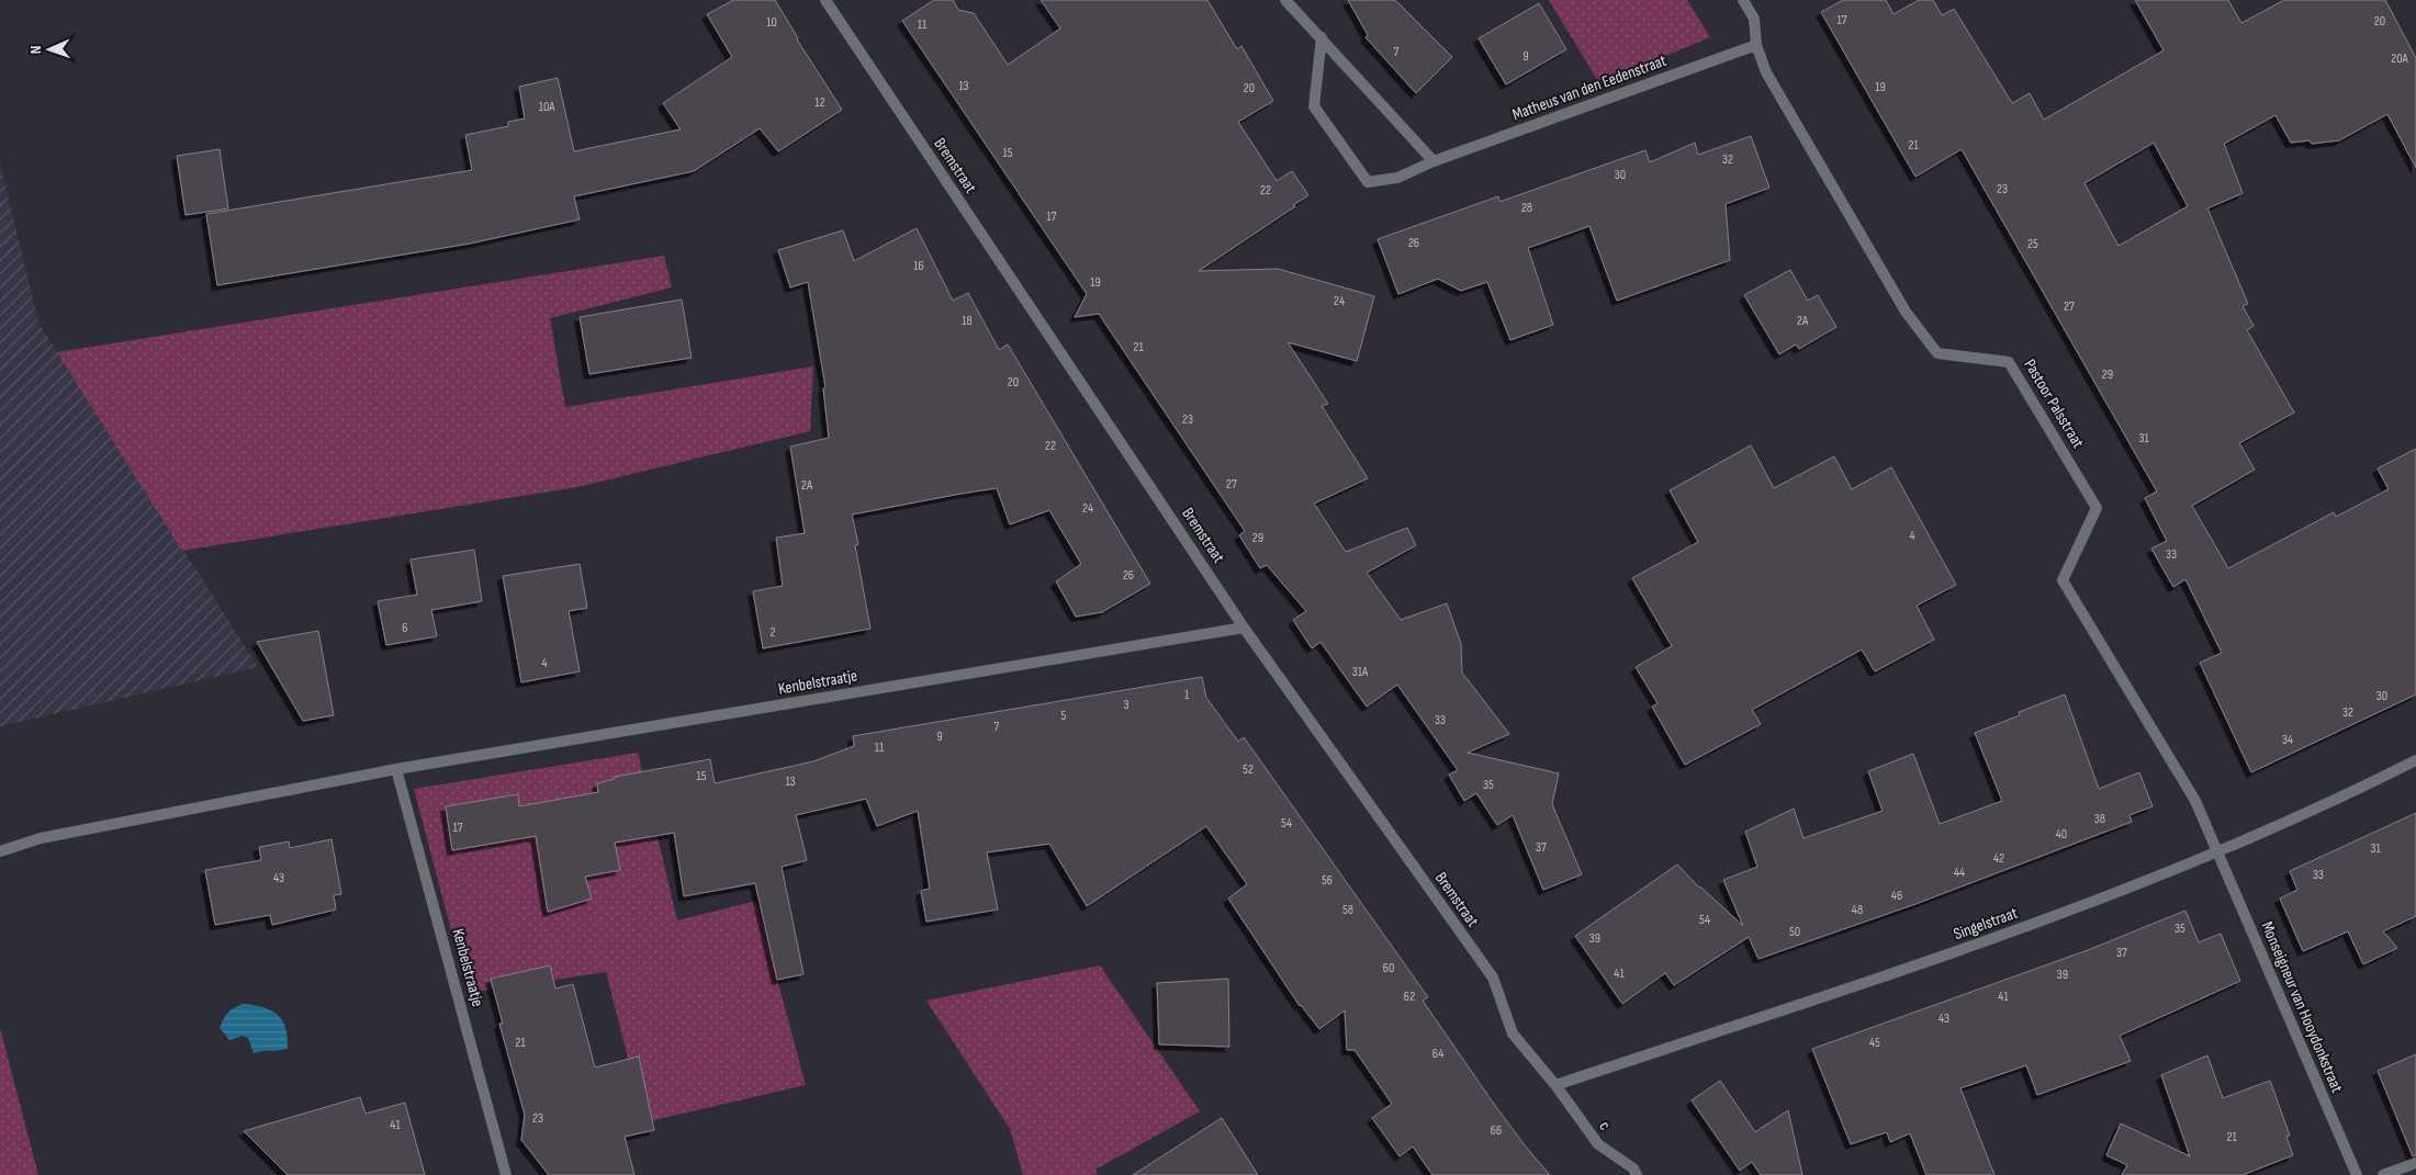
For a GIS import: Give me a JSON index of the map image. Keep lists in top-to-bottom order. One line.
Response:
{"streets":{"street":["Matheus van den Eedenstraat","Bremstraat","Pastoor Palsstraat","Kenbelstraatje","Singelstraat","Monseigneur van Hooydonkstraat","c"]},"crossings":[["Matheus van den Eedenstraat","Pastoor Palsstraat"],["Bremstraat","Kenbelstraatje"],["Bremstraat","Singelstraat"],["Bremstraat","c"],["Pastoor Palsstraat","Singelstraat"],["Pastoor Palsstraat","Monseigneur van Hooydonkstraat"],["Singelstraat","Monseigneur van Hooydonkstraat"],["Singelstraat","c"]],"house_numbers":["17","20","10","11","7","9","20A","13","19","20","12","10A","21","15","32","30","23","22","28","17","26","25","16","19","24","27","18","2A","21","29","20","23","31","22","27","2A","24","4","29","33","26","6","2","4","31A","1","30","3","32","5","33","7","9","34","11","52","15","13","35","38","54","17","40","37","31","42","44","33","43","56","46","58","48","54","35","50","39","37","60","41","39","62","41","43","21","45","64","23","41","66","21"],"north":"left"}
